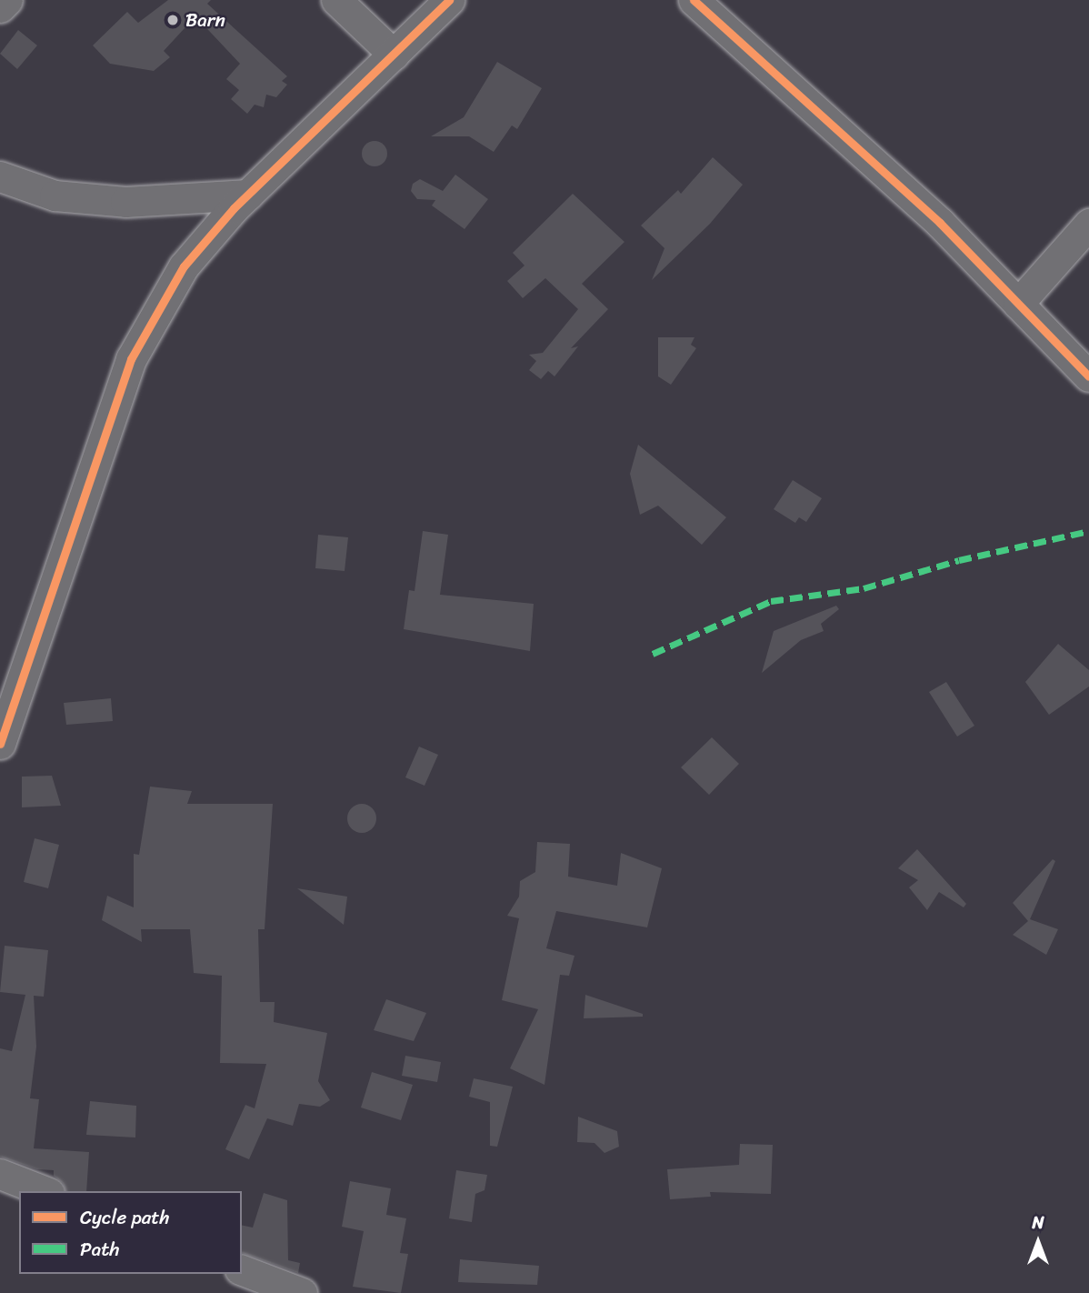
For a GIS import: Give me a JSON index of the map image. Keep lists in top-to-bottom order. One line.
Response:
{"places":["Barn"],"legend":["Cycle path","Path"],"north":"top"}
